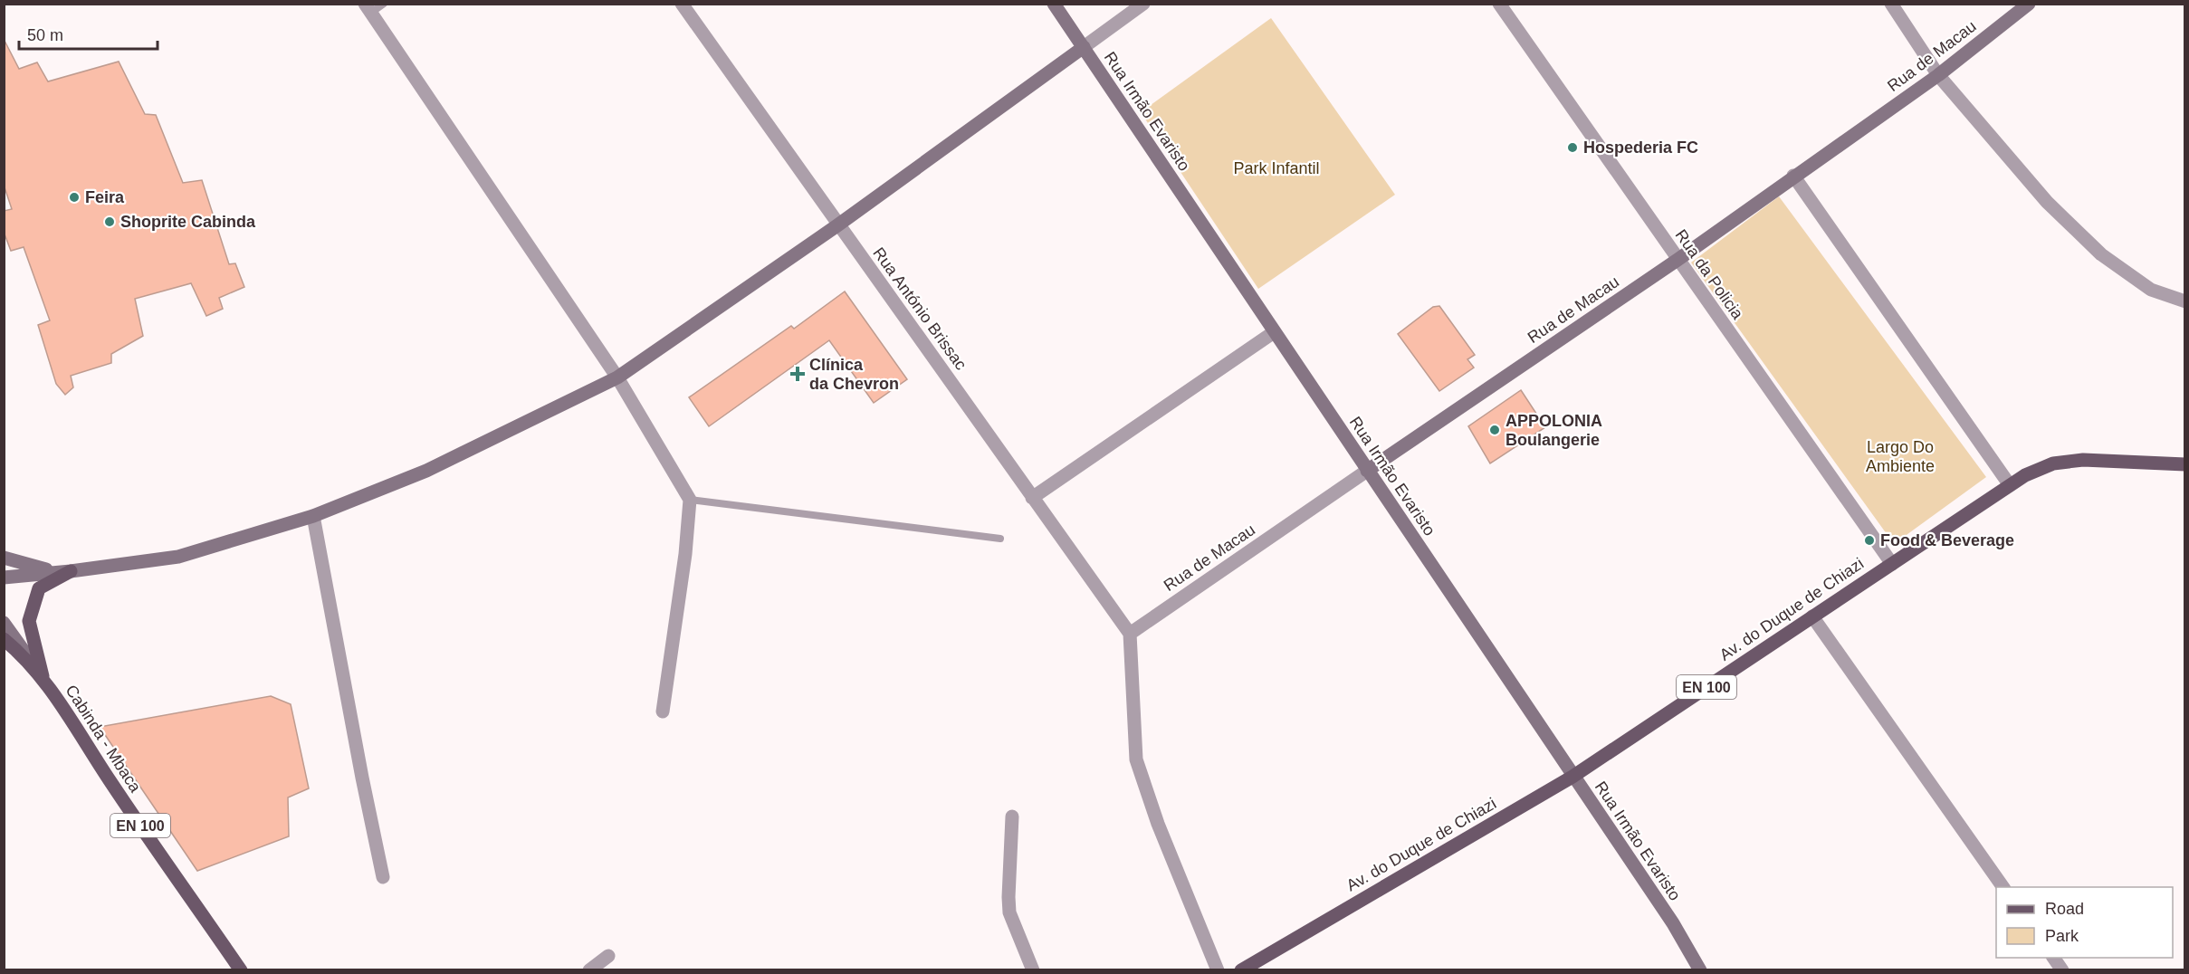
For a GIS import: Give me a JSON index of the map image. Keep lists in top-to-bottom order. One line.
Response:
{"streets":{"main road":["Av. do Duque de Chiazi","EN 100","Cabinda - Mbaca"],"street":["Rua de Macau","Rua Irmão Evaristo","Rua da Policia","Rua António Brissac"]},"crossings":[["Rua de Macau","Rua Irmão Evaristo"],["Rua de Macau","Rua da Policia"],["Rua de Macau","Rua António Brissac"],["Rua Irmão Evaristo","Av. do Duque de Chiazi"],["Rua da Policia","Av. do Duque de Chiazi"]],"parks":["Park Infantil","Largo Do Ambiente"],"places":{"other":["Hospederia FC","Feira","Shoprite Cabinda","APPOLONIA Boulangerie","Food & Beverage"],"health":["Clínica da Chevron"]},"legend":["Road","Park"],"scale_bar":"50 m"}
